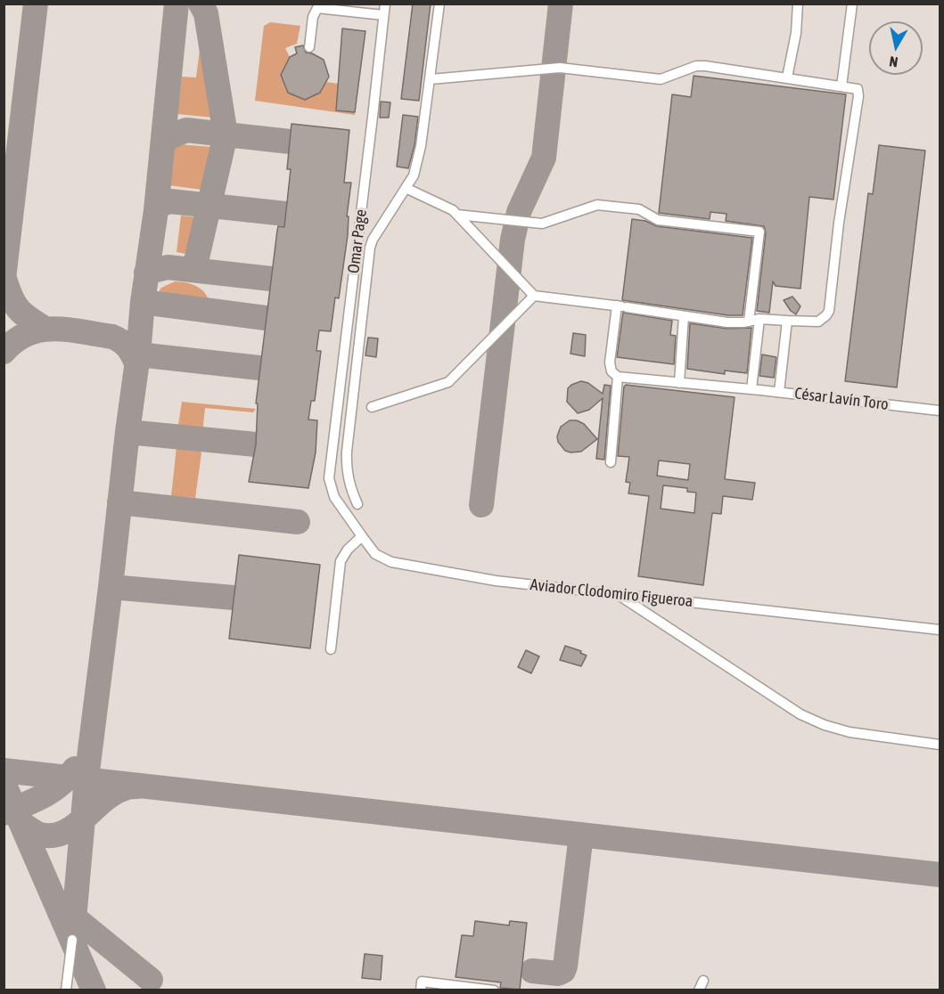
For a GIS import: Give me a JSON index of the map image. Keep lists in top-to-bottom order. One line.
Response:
{"streets":{"street":["Omar Page","César Lavín Toro","Aviador Clodomiro Figueroa"]},"crossings":[["Omar Page","Aviador Clodomiro Figueroa"]],"north":"bottom"}
